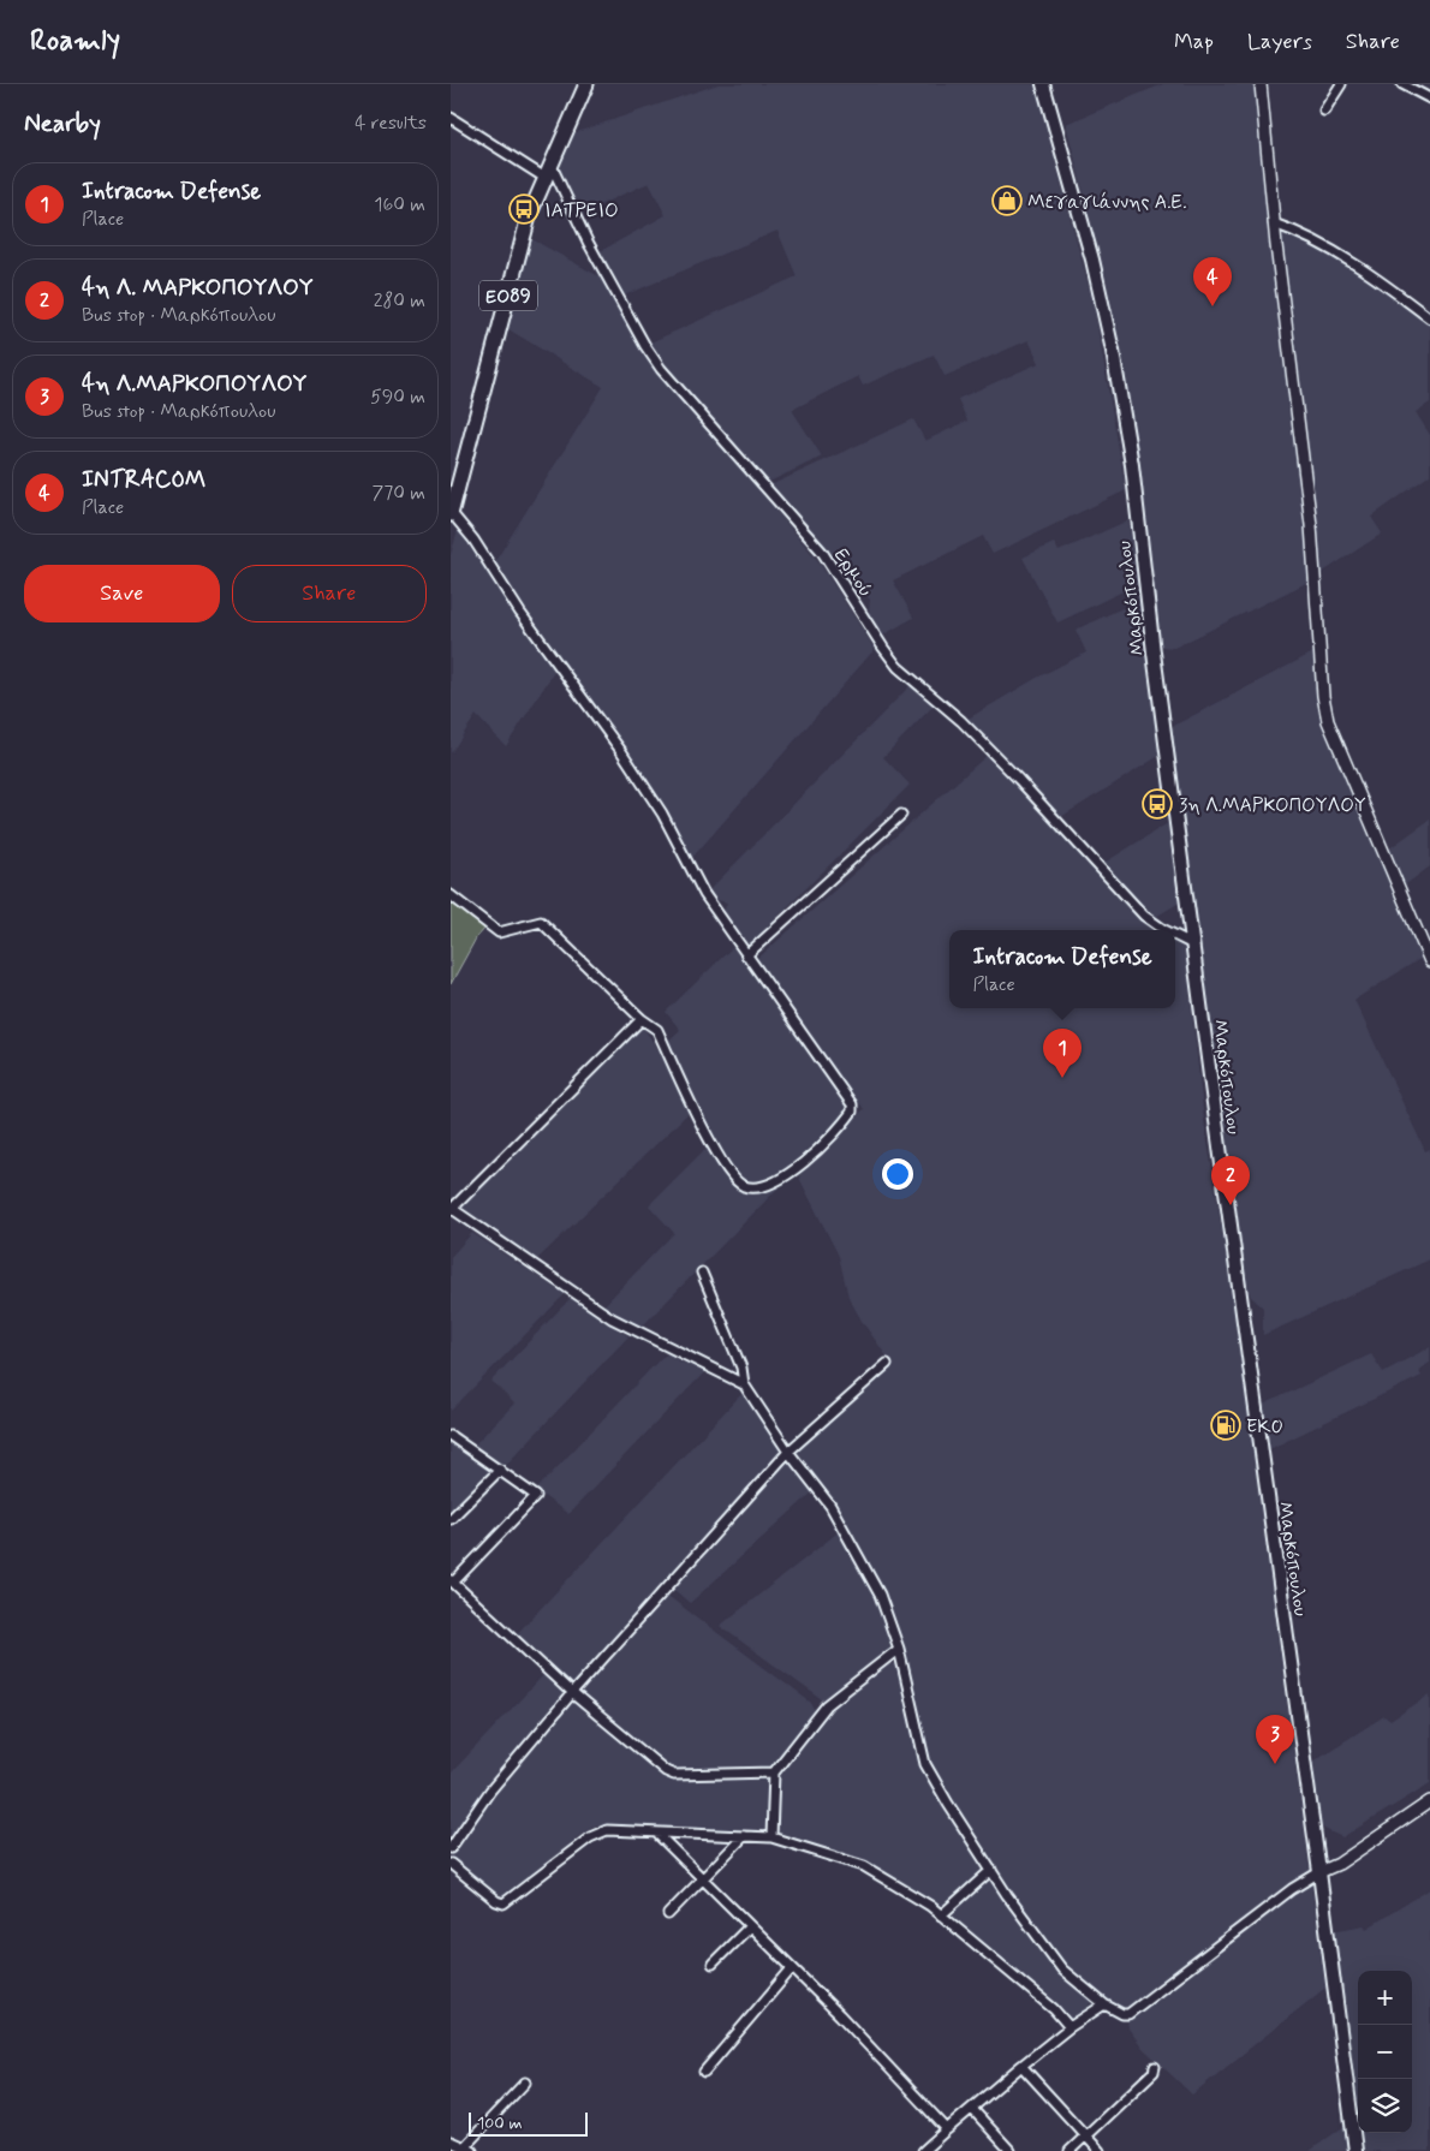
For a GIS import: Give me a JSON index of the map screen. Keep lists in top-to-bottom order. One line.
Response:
{"streets":{"main road":["ΕΟ89","Μαρκόπουλου"],"street":["Ερμού"]},"crossings":[["ΕΟ89","Ερμού"],["Ερμού","Μαρκόπουλου"]],"places":{"shop":["Μεγαγιάννης Α.Ε."],"bus stop":["ΙΑΤΡΕΙΟ","3η Λ.ΜΑΡΚΟΠΟΥΛΟΥ"],"fuel station":["EKO"]},"scale_bar":"100 m","page":{"header":"Roamly","nav":["Map","Layers","Share"],"heading":["Nearby","4 results"],"list":[{"mark":"1","name":"Intracom Defense","note":"Place","value":"160 m"},{"mark":"2","name":"4η Λ. ΜΑΡΚΟΠΟΥΛΟΥ","note":"Bus stop · Μαρκόπουλου","value":"280 m"},{"mark":"3","name":"4η Λ.ΜΑΡΚΟΠΟΥΛΟΥ","note":"Bus stop · Μαρκόπουλου","value":"590 m"},{"mark":"4","name":"INTRACOM","note":"Place","value":"770 m"}],"pins":["4","1","2","3"],"buttons":["Save","Share"],"popup":["Intracom Defense","Place"],"map_buttons":["+","−"],"scale":"100 m"}}
